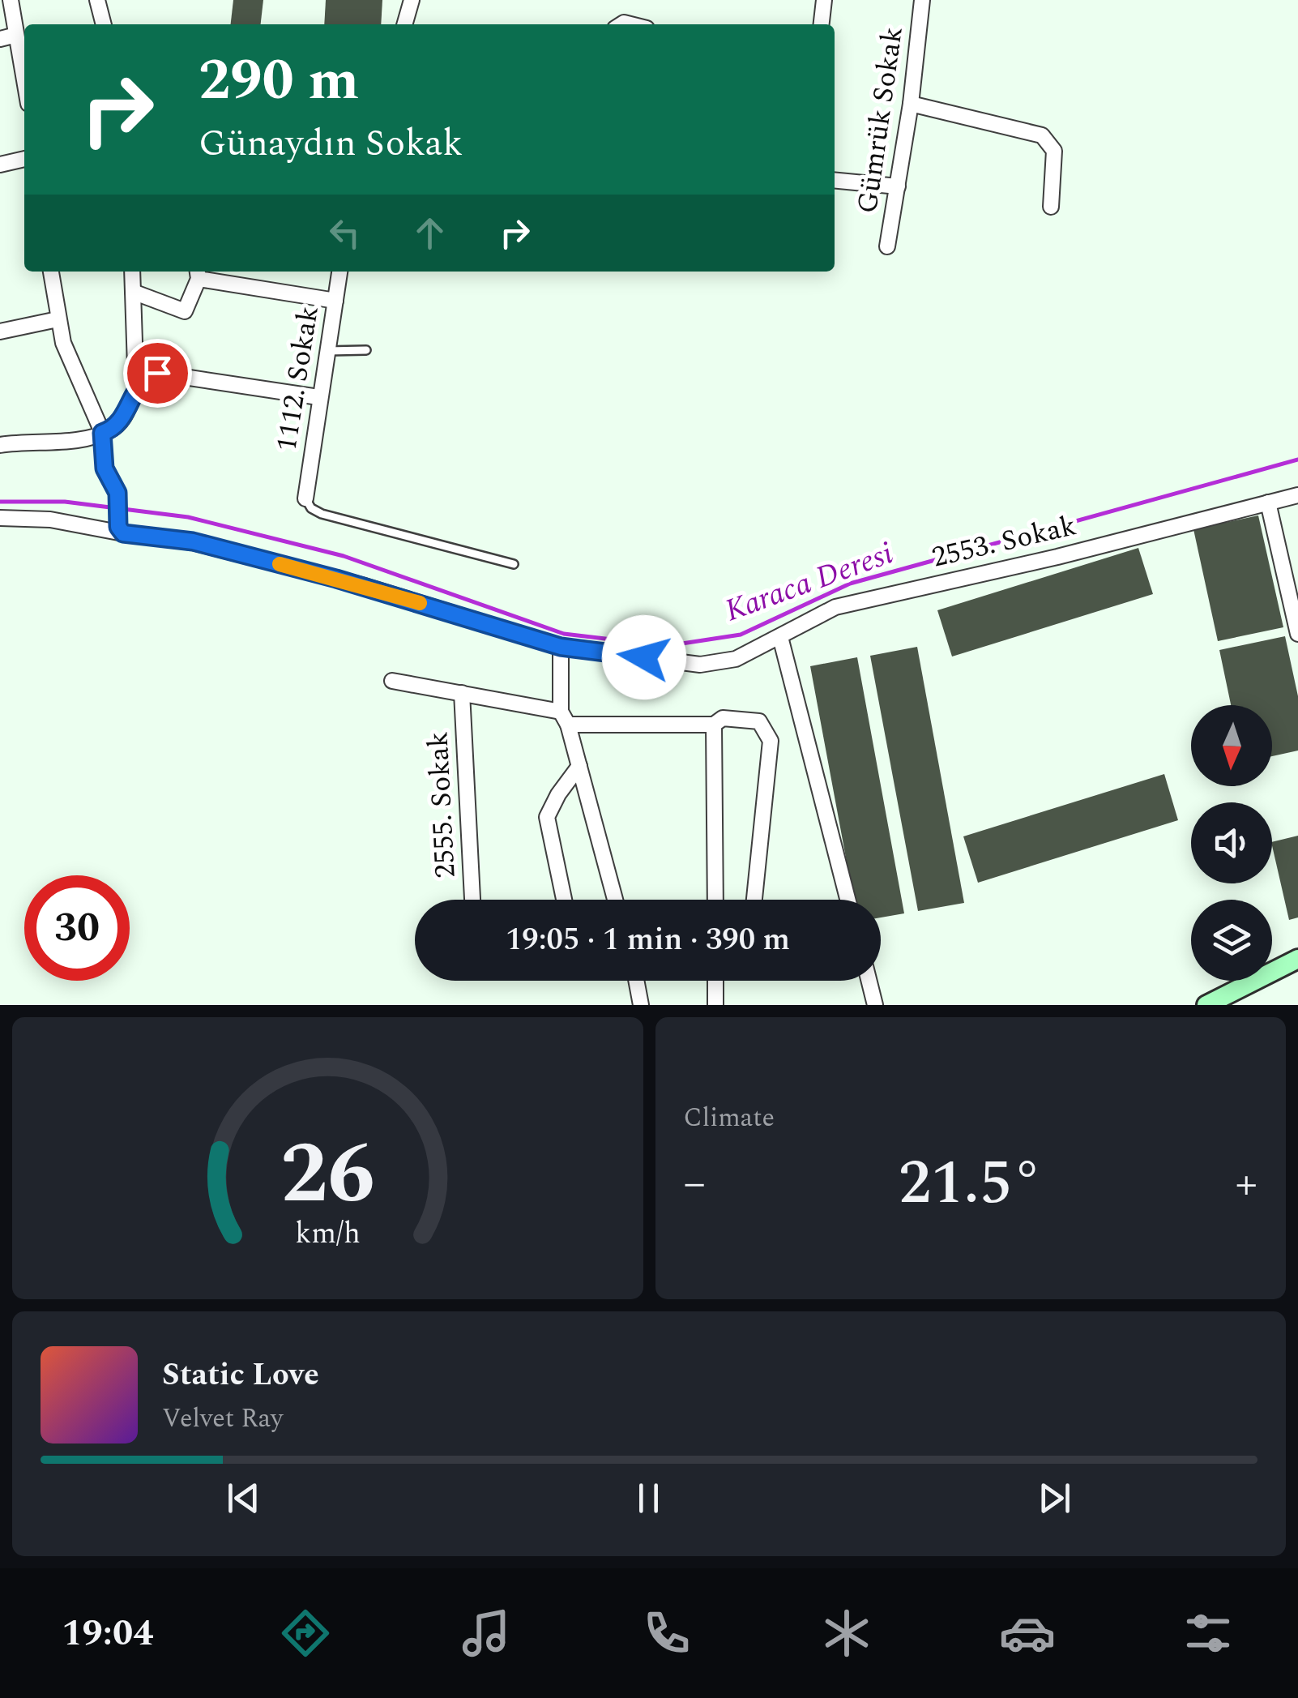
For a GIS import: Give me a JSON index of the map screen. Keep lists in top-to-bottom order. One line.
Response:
{"streets":{"street":["Gümrük Sokak","1112. Sokak","2553. Sokak","2555. Sokak"]},"water":["Karaca Deresi"],"north":"bottom","page":{"turn":["290 m","Günaydın Sokak"],"limit":"30","trip":"19:05 · 1 min · 390 m","tile":"Climate","heat":["−","21.5°","+"],"song":["Static Love","Velvet Ray"],"tabs":"19:04","gauge":["26","km/h"]}}
